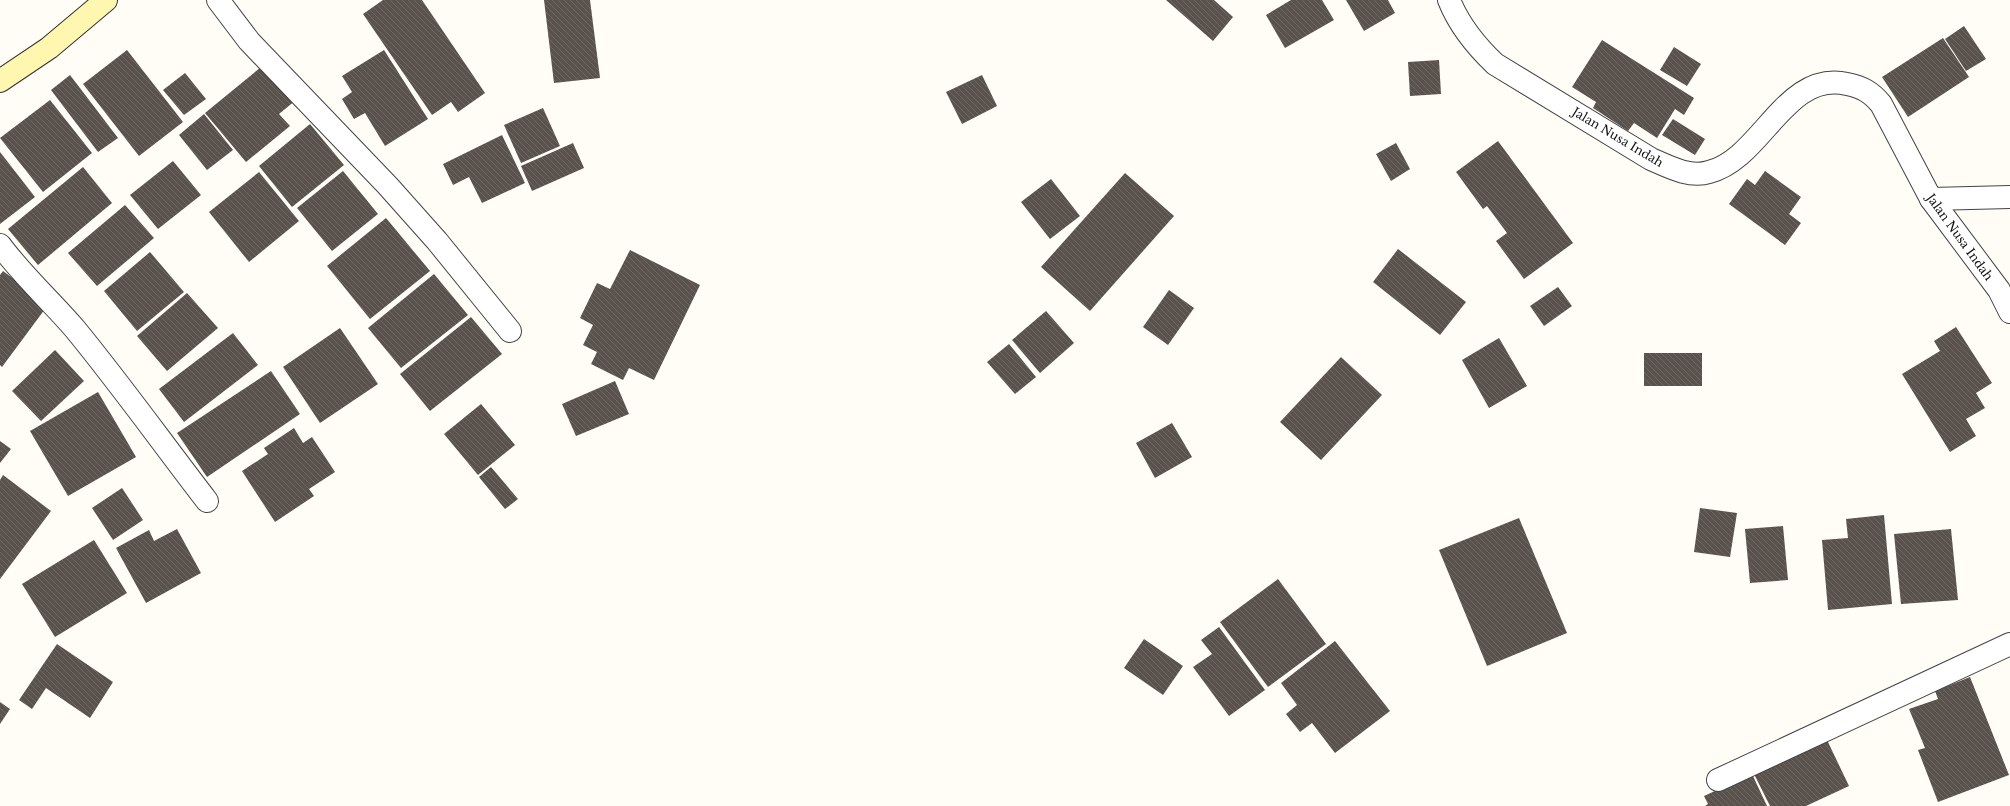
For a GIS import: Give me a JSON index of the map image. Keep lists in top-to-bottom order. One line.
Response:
{"streets":{"street":["Jalan Nusa Indah"]}}
